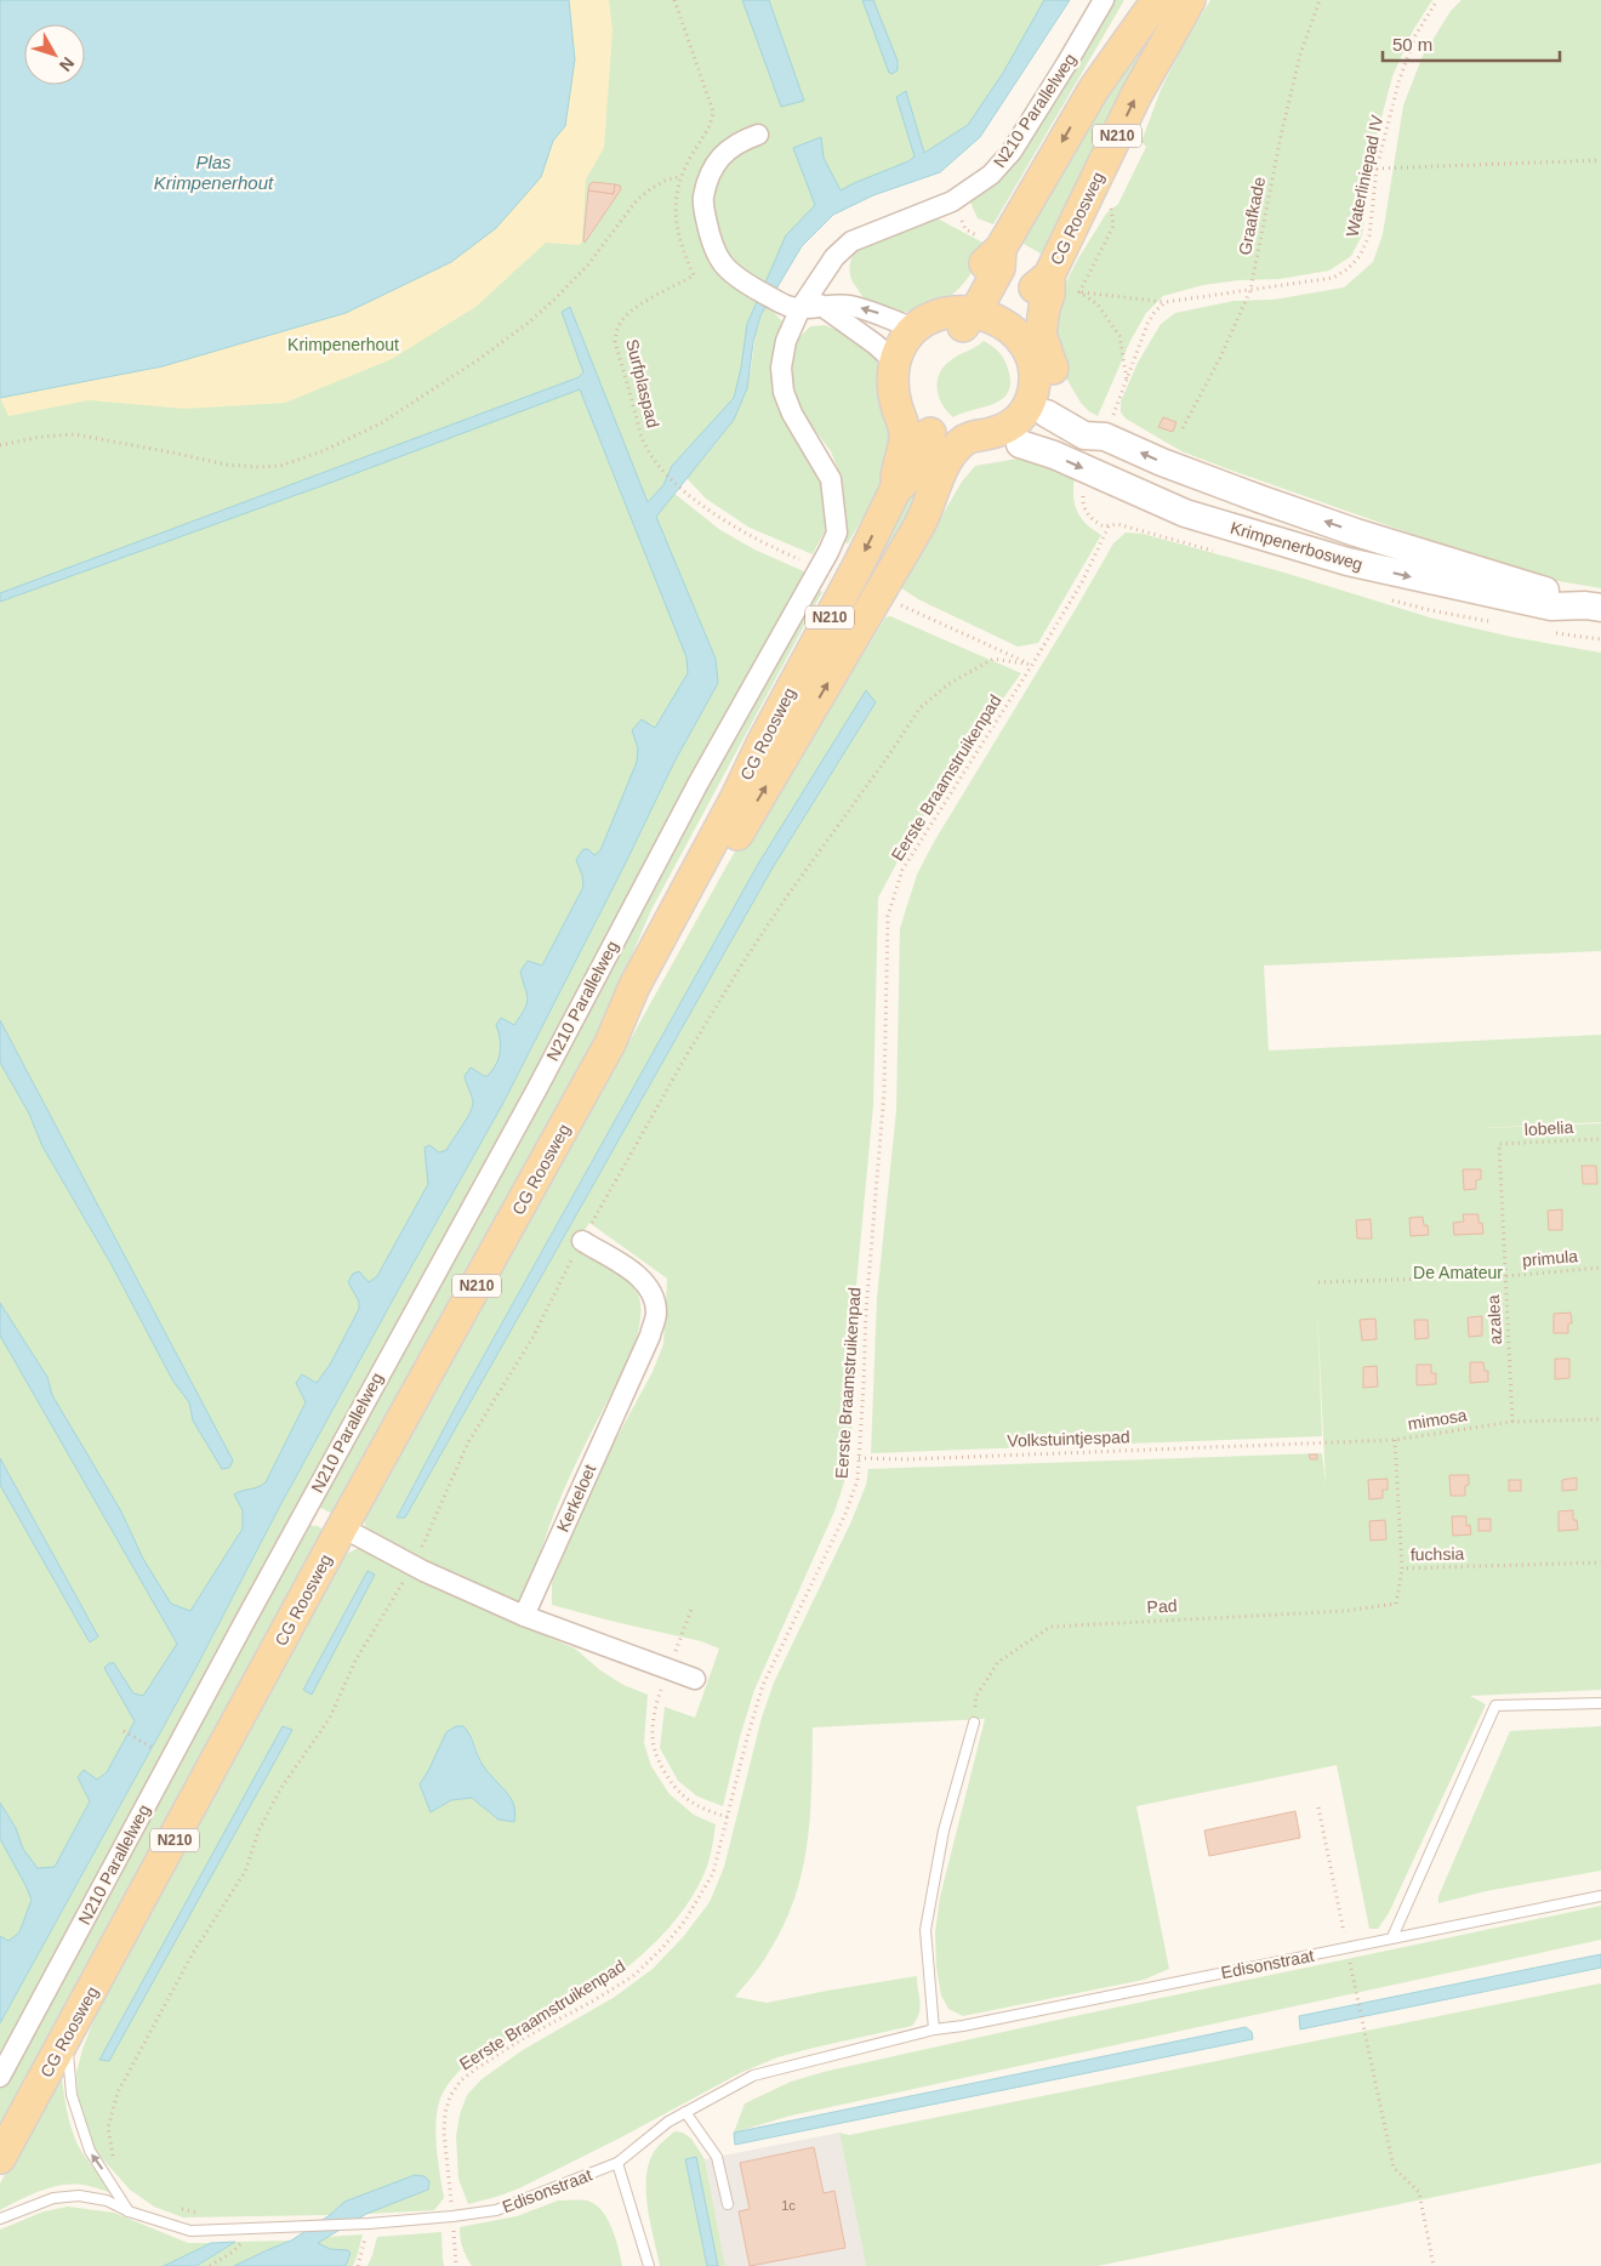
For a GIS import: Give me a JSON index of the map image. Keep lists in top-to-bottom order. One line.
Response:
{"streets":{"main road":["N210","CG Roosweg","Krimpenerbosweg"],"street":["N210 Parallelweg","Kerkeloet"],"lane":["Edisonstraat"],"path":["Waterliniepad IV","Graafkade","Surfplaspad","Eerste Braamstruikenpad","lobelia","primula","azalea","mimosa","Volkstuintjespad","fuchsia","Pad"]},"crossings":[["N210","CG Roosweg"],["N210","Krimpenerbosweg"],["Waterliniepad IV","Graafkade"],["CG Roosweg","Krimpenerbosweg"],["Eerste Braamstruikenpad","Volkstuintjespad"],["Eerste Braamstruikenpad","Edisonstraat"],["lobelia","azalea"],["primula","azalea"],["azalea","mimosa"],["mimosa","Volkstuintjespad"],["mimosa","fuchsia"],["fuchsia","Pad"]],"water":["Plas Krimpenerhout"],"parks":["Krimpenerhout","De Amateur"],"house_numbers":["1c"],"scale_bar":"50 m","north":"bottom right"}
